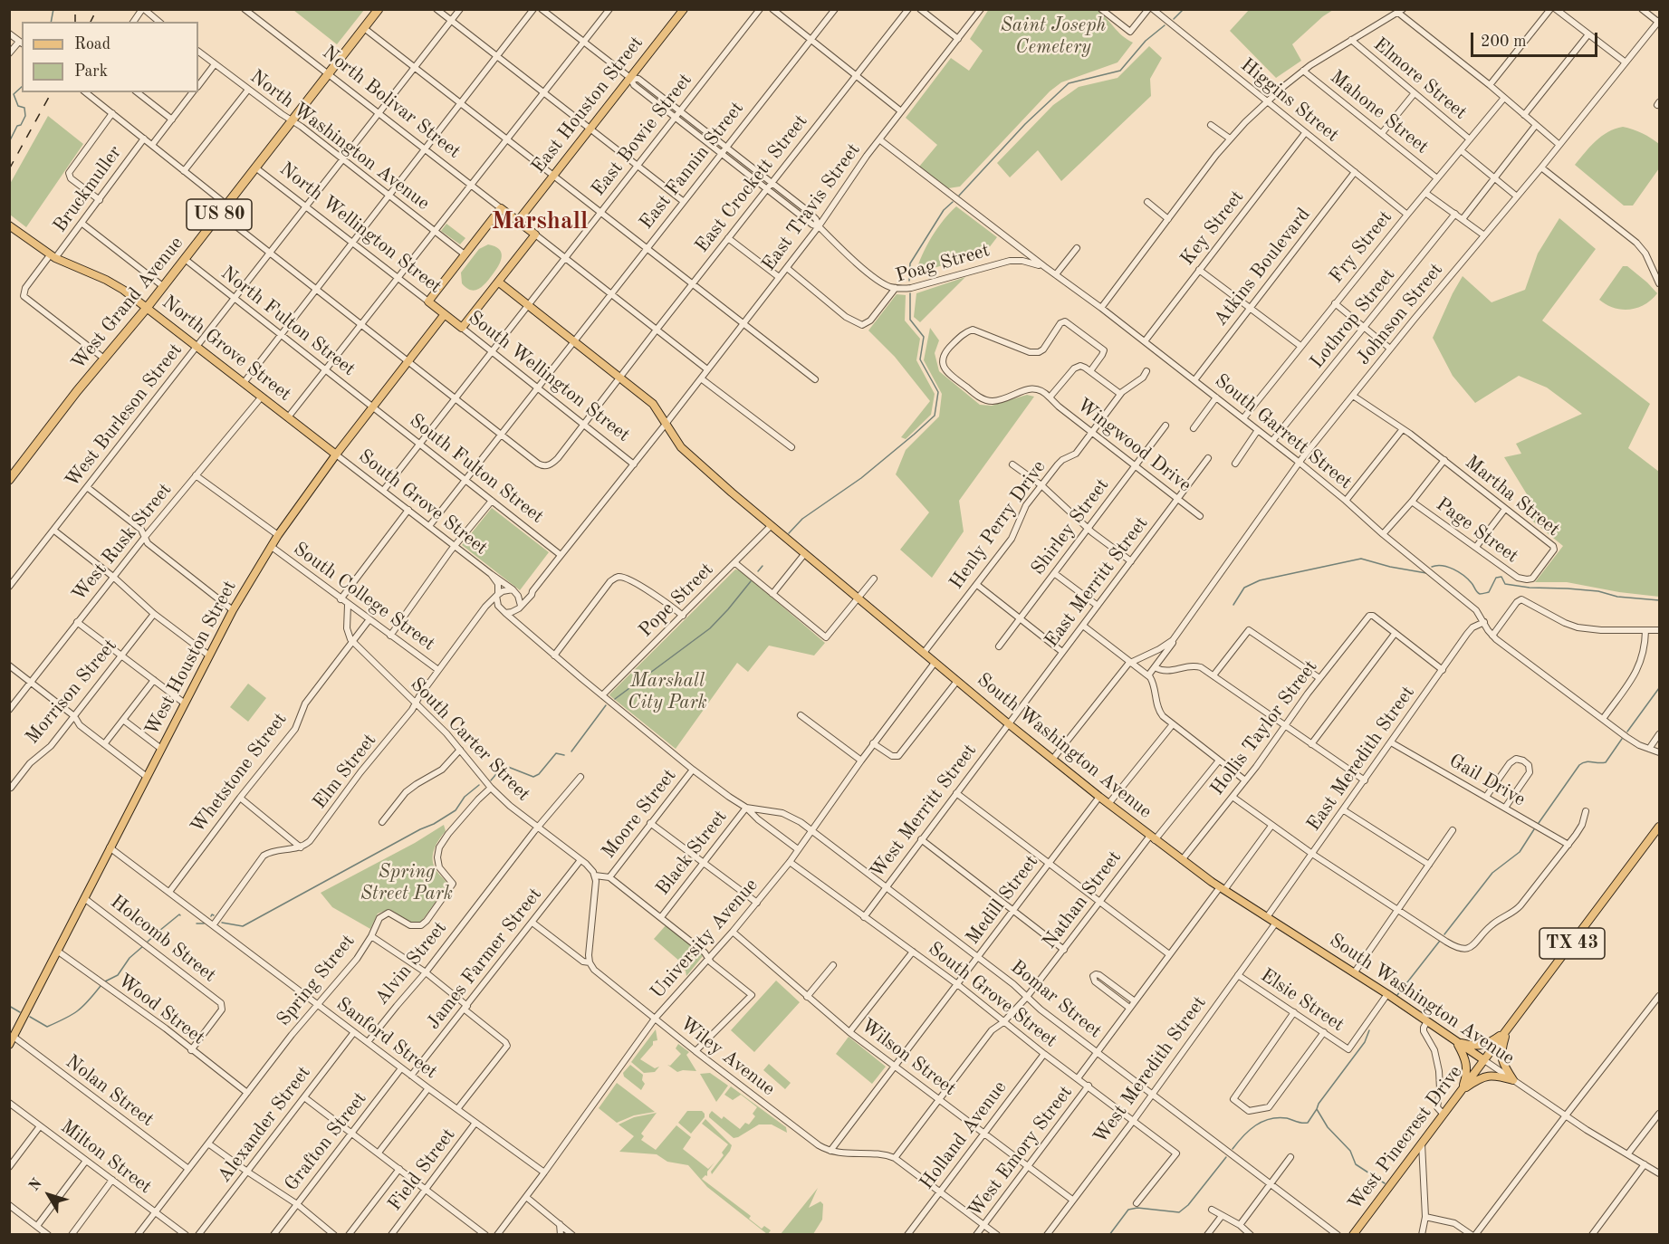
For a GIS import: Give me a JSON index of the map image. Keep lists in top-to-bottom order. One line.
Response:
{"streets":{"highway":["US 80","West Grand Avenue"],"main road":["North Bolivar Street","East Houston Street","North Wellington Street","North Grove Street","South Wellington Street","West Houston Street","South Washington Avenue","TX 43","West Pinecrest Drive"],"street":["Elmore Street","Higgins Street","Mahone Street","East Bowie Street","North Washington Avenue","East Fannin Street","East Crockett Street","Bruckmuller","East Travis Street","Key Street","Fry Street","Poag Street","Atkins Boulevard","Johnson Street","Lothrop Street","North Fulton Street","West Burleson Street","South Garrett Street","Wingwood Drive","South Fulton Street","Martha Street","South Grove Street","Henly Perry Drive","Shirley Street","Page Street","West Rusk Street","East Merritt Street","South College Street","Pope Street","Morrison Street","Hollis Taylor Street","South Carter Street","East Meredith Street","Elm Street","Whetstone Street","Gail Drive","West Merritt Street","Moore Street","Black Street","Medill Street","Nathan Street","Holcomb Street","University Avenue","James Farmer Street","Alvin Street","Spring Street","Bomar Street","Elsie Street","Wood Street","Sanford Street","Wiley Avenue","Wilson Street","West Meredith Street","Nolan Street","Alexander Street","Holland Avenue","Grafton Street","West Emory Street","Milton Street","Field Street"]},"crossings":[["Elmore Street","Fry Street"],["Higgins Street","Key Street"],["Higgins Street","Fry Street"],["Higgins Street","Atkins Boulevard"],["North Bolivar Street","East Houston Street"],["North Bolivar Street","US 80"],["North Bolivar Street","West Burleson Street"],["Mahone Street","Fry Street"],["East Bowie Street","South Wellington Street"],["East Bowie Street","South Fulton Street"],["East Bowie Street","South Grove Street"],["East Bowie Street","South Washington Avenue"],["North Washington Avenue","US 80"],["North Washington Avenue","West Grand Avenue"],["North Washington Avenue","West Burleson Street"],["East Fannin Street","East Crockett Street"],["East Fannin Street","South Wellington Street"],["East Fannin Street","South Fulton Street"],["East Fannin Street","South Grove Street"],["East Fannin Street","South Washington Avenue"],["East Crockett Street","South Wellington Street"],["East Crockett Street","South Washington Avenue"],["Bruckmuller","West Grand Avenue"],["Bruckmuller","North Grove Street"],["East Travis Street","Poag Street"],["East Travis Street","South Wellington Street"],["East Travis Street","South Garrett Street"],["East Travis Street","South Fulton Street"],["East Travis Street","South Grove Street"],["East Travis Street","South Washington Avenue"],["East Travis Street","Elm Street"],["US 80","West Grand Avenue"],["North Wellington Street","West Grand Avenue"],["North Wellington Street","South Wellington Street"],["North Wellington Street","West Burleson Street"],["North Wellington Street","West Houston Street"],["Key Street","South Garrett Street"],["Fry Street","South Garrett Street"],["Poag Street","South Garrett Street"],["Atkins Boulevard","South Garrett Street"],["West Grand Avenue","North Fulton Street"],["West Grand Avenue","North Grove Street"],["Johnson Street","South Garrett Street"],["Johnson Street","Martha Street"],["Johnson Street","South Washington Avenue"],["Lothrop Street","South Garrett Street"],["North Fulton Street","West Burleson Street"],["North Fulton Street","South Fulton Street"],["North Fulton Street","West Houston Street"],["North Grove Street","West Burleson Street"],["North Grove Street","South Grove Street"],["North Grove Street","West Rusk Street"],["North Grove Street","West Houston Street"],["South Wellington Street","West Houston Street"],["South Garrett Street","Martha Street"],["South Garrett Street","East Meredith Street"],["Wingwood Drive","Henly Perry Drive"],["Wingwood Drive","Shirley Street"],["Wingwood Drive","East Merritt Street"],["South Fulton Street","West Houston Street"],["Martha Street","Page Street"],["South Grove Street","West Houston Street"],["South Grove Street","Elm Street"],["South Grove Street","West Merritt Street"],["South Grove Street","Medill Street"],["South Grove Street","Nathan Street"],["South Grove Street","University Avenue"],["South Grove Street","West Meredith Street"],["South Grove Street","Holland Avenue"],["South Grove Street","West Emory Street"],["Henly Perry Drive","South Washington Avenue"],["East Merritt Street","South Washington Avenue"],["East Merritt Street","West Merritt Street"],["South College Street","West Houston Street"],["South College Street","Elm Street"],["South College Street","Whetstone Street"],["Pope Street","South Washington Avenue"],["West Houston Street","Holcomb Street"],["West Houston Street","Wood Street"],["West Houston Street","Sanford Street"],["West Houston Street","Nolan Street"],["Hollis Taylor Street","South Washington Avenue"],["South Carter Street","Elm Street"],["South Carter Street","Whetstone Street"],["South Carter Street","Moore Street"],["South Carter Street","James Farmer Street"],["South Carter Street","Alvin Street"],["South Carter Street","Spring Street"],["South Washington Avenue","East Meredith Street"],["South Washington Avenue","West Merritt Street"],["South Washington Avenue","Medill Street"],["South Washington Avenue","Nathan Street"],["South Washington Avenue","University Avenue"],["South Washington Avenue","TX 43"],["South Washington Avenue","Elsie Street"],["South Washington Avenue","West Meredith Street"],["South Washington Avenue","West Pinecrest Drive"],["South Washington Avenue","West Emory Street"],["East Meredith Street","Gail Drive"],["Whetstone Street","Sanford Street"],["West Merritt Street","Bomar Street"],["Moore Street","Wiley Avenue"],["Black Street","Bomar Street"],["Medill Street","Bomar Street"],["Medill Street","Wiley Avenue"],["Medill Street","Wilson Street"],["Nathan Street","Bomar Street"],["Nathan Street","Wilson Street"],["Holcomb Street","Wood Street"],["University Avenue","Bomar Street"],["University Avenue","Sanford Street"],["University Avenue","Wiley Avenue"],["University Avenue","Wilson Street"],["TX 43","West Pinecrest Drive"],["James Farmer Street","Sanford Street"],["James Farmer Street","Wiley Avenue"],["Alvin Street","Sanford Street"],["Spring Street","Wood Street"],["Spring Street","Sanford Street"],["Spring Street","Nolan Street"],["Spring Street","Milton Street"],["Bomar Street","West Meredith Street"],["Bomar Street","West Emory Street"],["Elsie Street","West Meredith Street"],["Sanford Street","Alexander Street"],["Sanford Street","Grafton Street"],["Sanford Street","Field Street"],["Wilson Street","West Meredith Street"],["Wilson Street","Holland Avenue"],["Wilson Street","West Emory Street"]],"districts":["Marshall"],"parks":["Saint Joseph Cemetery","Marshall City Park","Spring Street Park"],"legend":["Road","Park"],"scale_bar":"200 m","north":"top left"}
